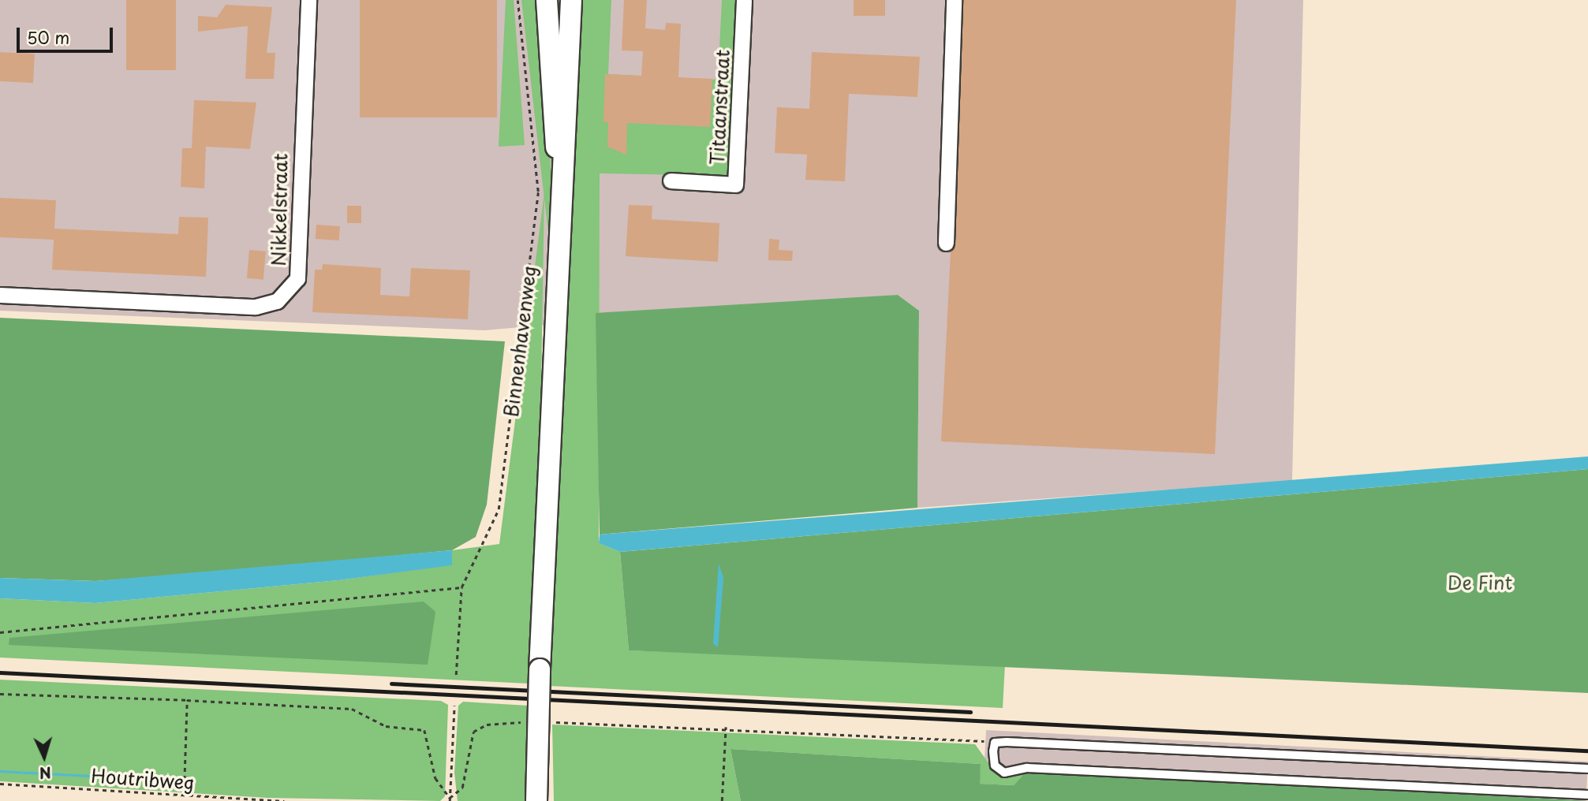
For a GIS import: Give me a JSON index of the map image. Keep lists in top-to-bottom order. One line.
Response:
{"streets":{"main road":["Binnenhavenweg"],"street":["Titaanstraat","Nikkelstraat"],"path":["Houtribweg"]},"parks":["De Fint"],"scale_bar":"50 m","north":"bottom"}
